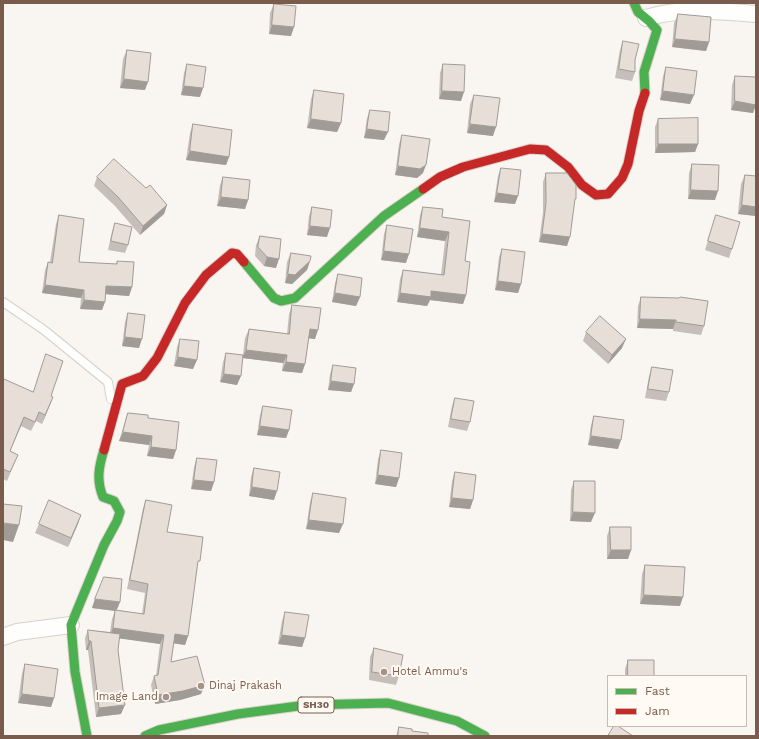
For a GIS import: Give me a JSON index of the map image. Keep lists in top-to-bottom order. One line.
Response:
{"streets":{"street":["SH30"]},"places":["Hotel Ammu's","Dinaj Prakash","Image Land"],"legend":["Fast","Jam"]}
